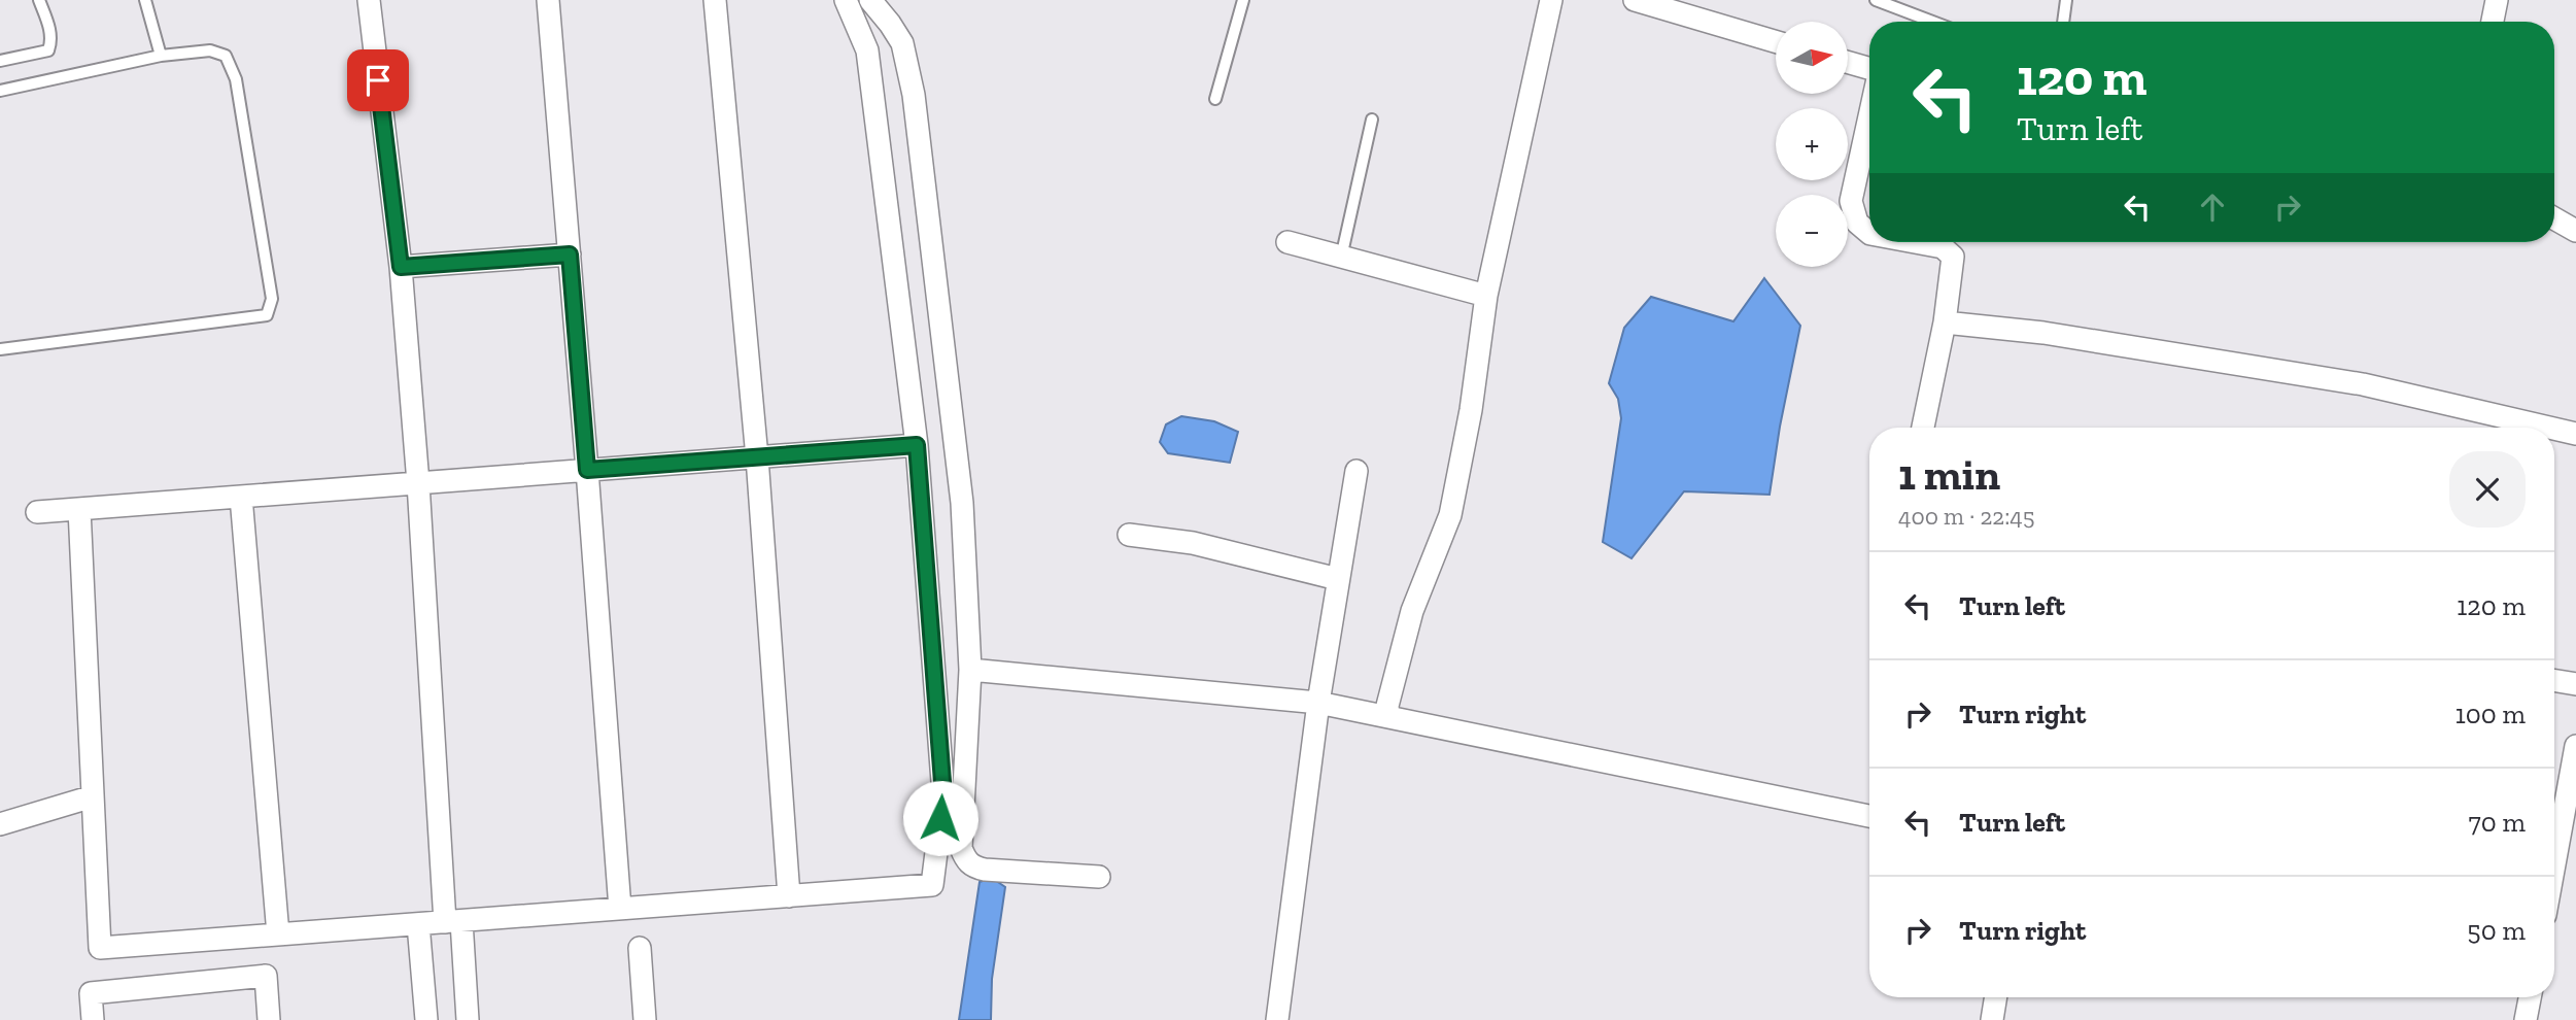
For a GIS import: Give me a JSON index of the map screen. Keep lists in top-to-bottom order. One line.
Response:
{"north":"right","page":{"map_buttons":["+","−"],"turn":["120 m","Turn left"],"heading":["1 min","400 m · 22:45"],"list":[{"name":"Turn left","value":"120 m"},{"name":"Turn right","value":"100 m"},{"name":"Turn left","value":"70 m"},{"name":"Turn right","value":"50 m"}]}}
